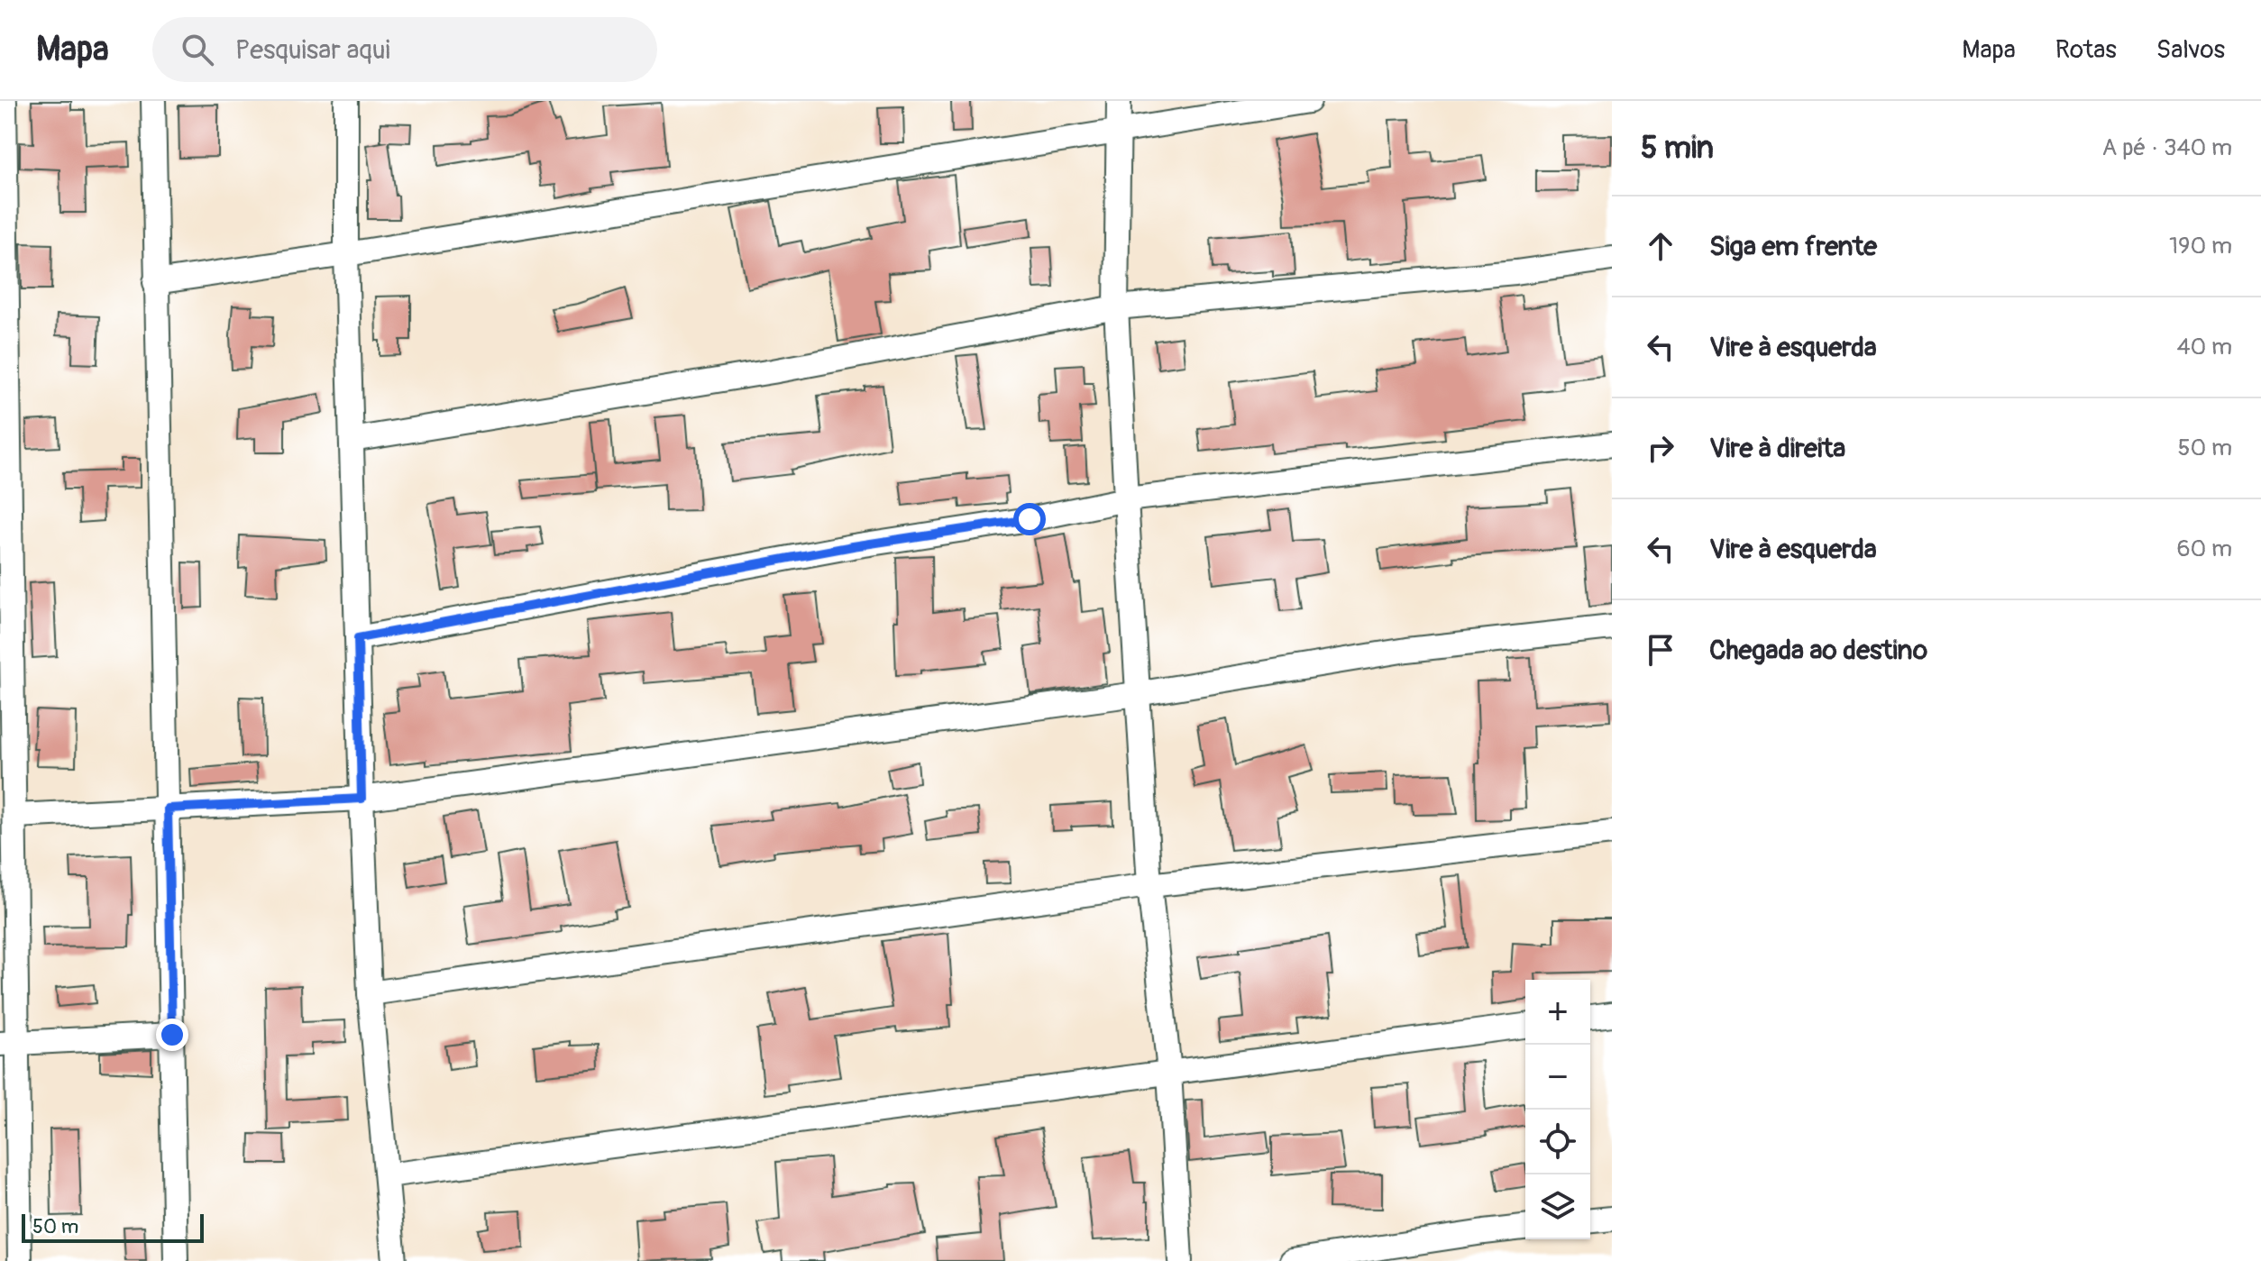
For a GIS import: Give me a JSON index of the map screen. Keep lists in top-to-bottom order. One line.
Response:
{"scale_bar":"50 m","page":{"header":"Mapa","search":"Pesquisar aqui","nav":["Mapa","Rotas","Salvos"],"heading":["5 min","A pé · 340 m"],"list":[["Siga em frente","190 m"],["Vire à esquerda","40 m"],["Vire à direita","50 m"],["Vire à esquerda","60 m"],"Chegada ao destino"],"map_buttons":["+","−"],"scale":"50 m"}}
